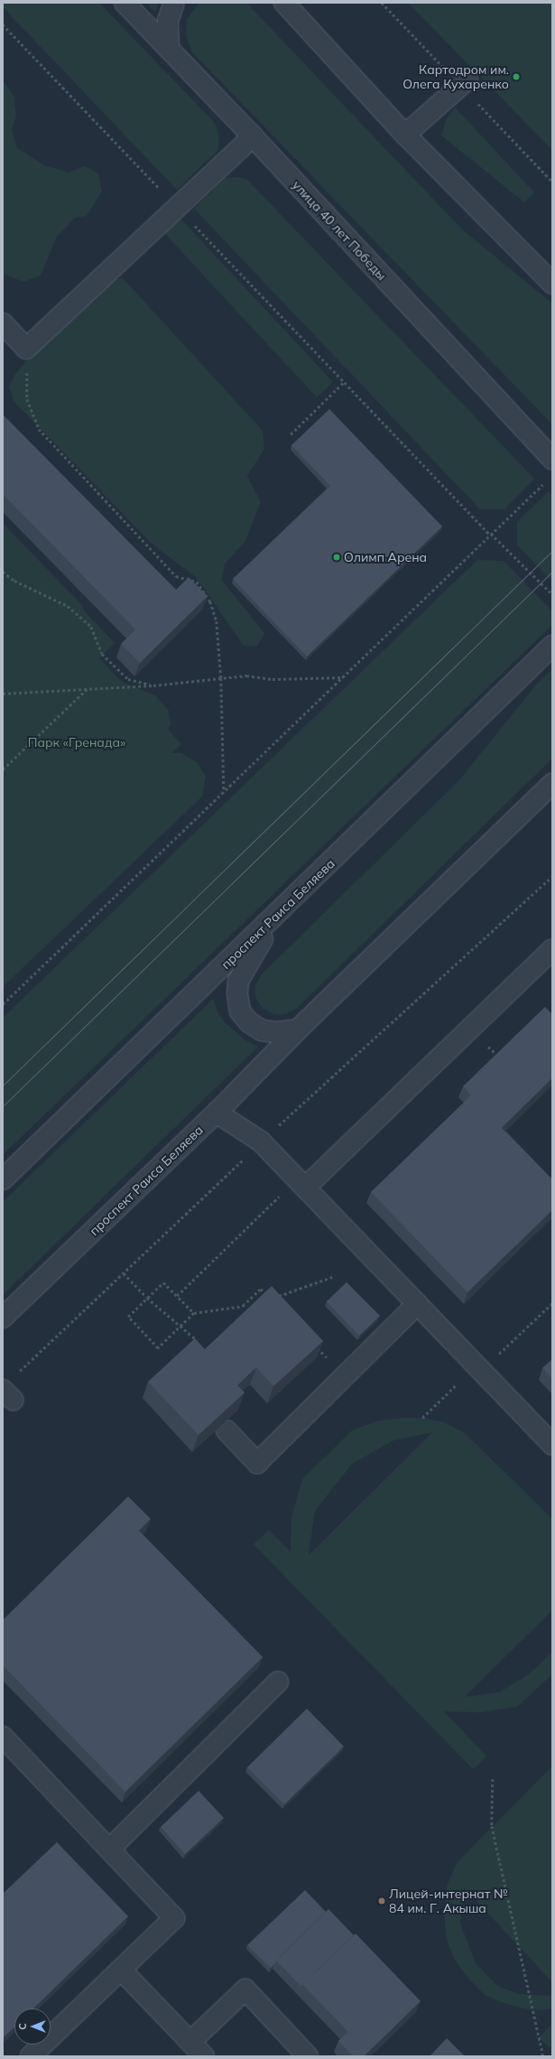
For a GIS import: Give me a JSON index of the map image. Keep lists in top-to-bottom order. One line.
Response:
{"streets":{"street":["улица 40 лет Победы","проспект Раиса Беляева"]},"parks":["Парк «Гренада»"],"places":["Картодром им. Олега Кухаренко","Олимп Арена","Лицей-интернат № 84 им. Г. Акыша"],"north":"left"}
